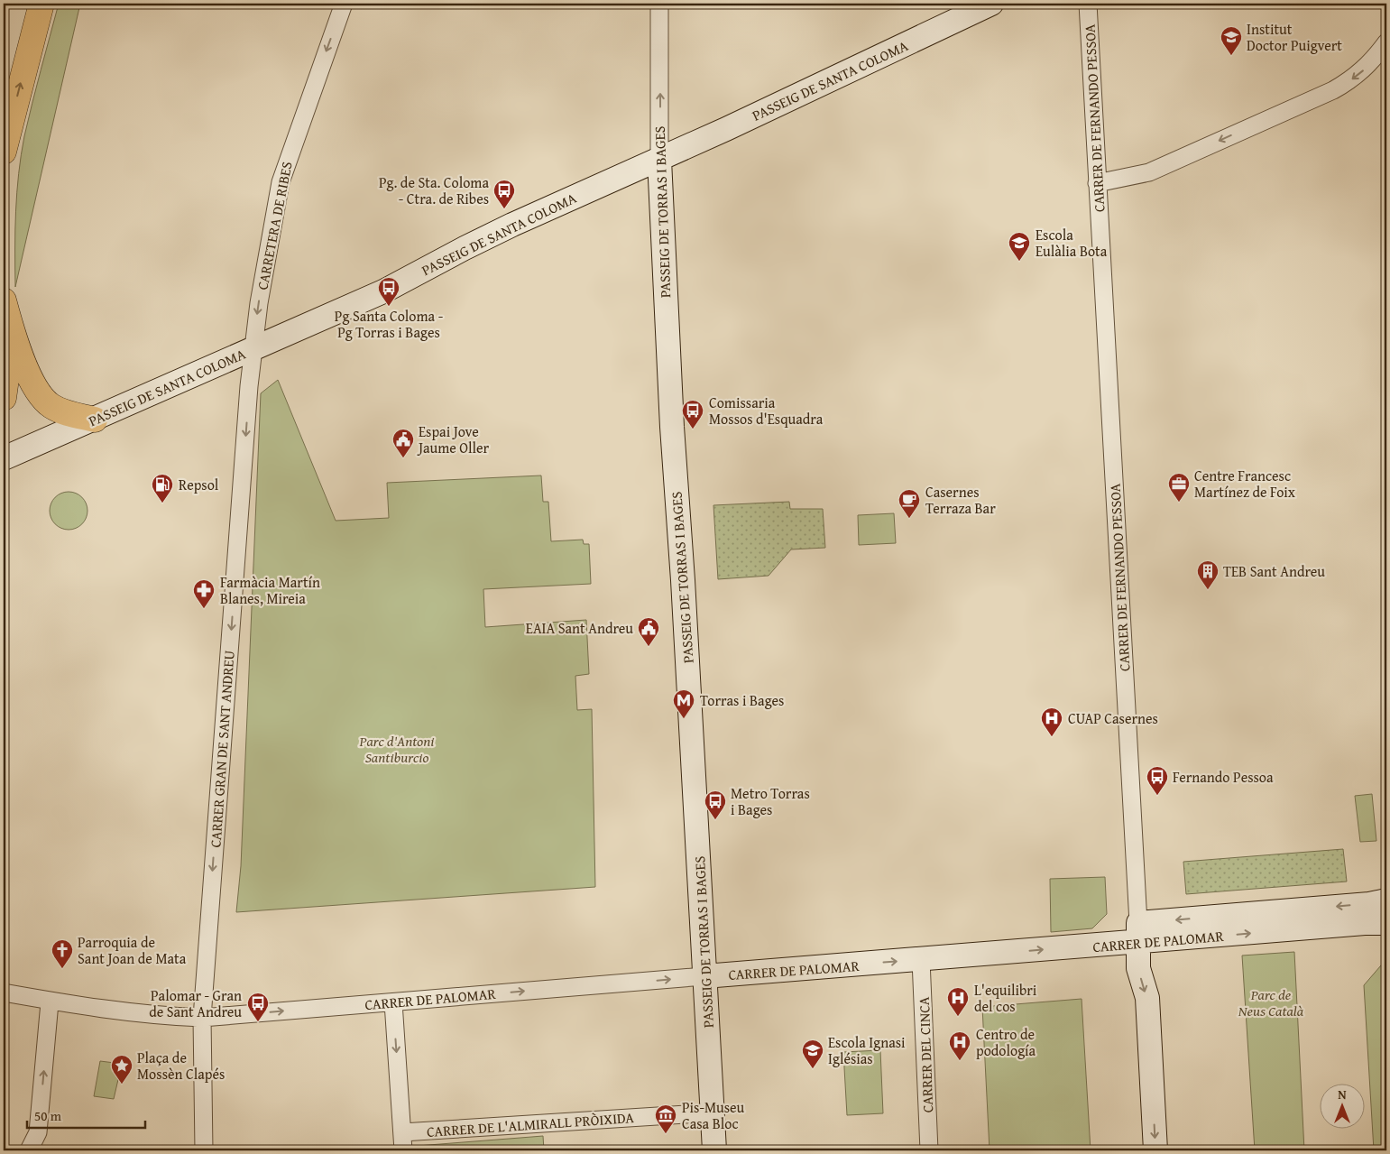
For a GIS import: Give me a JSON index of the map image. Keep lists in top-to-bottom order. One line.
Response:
{"streets":{"street":["PASSEIG DE SANTA COLOMA","CARRER DE FERNANDO PESSOA","PASSEIG DE TORRAS I BAGES","CARRETERA DE RIBES","CARRER GRAN DE SANT ANDREU","CARRER DE PALOMAR","CARRER DEL CINCA","CARRER DE L'ALMIRALL PRÒIXIDA"]},"crossings":[["PASSEIG DE SANTA COLOMA","PASSEIG DE TORRAS I BAGES"],["PASSEIG DE SANTA COLOMA","CARRETERA DE RIBES"],["PASSEIG DE SANTA COLOMA","CARRER GRAN DE SANT ANDREU"],["CARRER DE FERNANDO PESSOA","CARRER DE PALOMAR"],["PASSEIG DE TORRAS I BAGES","CARRER DE PALOMAR"],["PASSEIG DE TORRAS I BAGES","CARRER DE L'ALMIRALL PRÒIXIDA"],["CARRETERA DE RIBES","CARRER GRAN DE SANT ANDREU"],["CARRER GRAN DE SANT ANDREU","CARRER DE PALOMAR"],["CARRER DE PALOMAR","CARRER DEL CINCA"]],"one_way":["CARRETERA DE RIBES","CARRER GRAN DE SANT ANDREU"],"parks":["Parc d'Antoni Santiburcio","Parc de Neus Català"],"places":{"school or university":["Institut Doctor Puigvert","Escola Eulàlia Bota","Escola Ignasi Iglésias"],"bus stop":["Pg. de Sta. Coloma - Ctra. de Ribes","Pg Santa Coloma - Pg Torras i Bages","Comissaria Mossos d'Esquadra","Fernando Pessoa","Metro Torras i Bages","Palomar - Gran de Sant Andreu"],"public building":["Espai Jove Jaume Oller","EAIA Sant Andreu"],"office":["Centre Francesc Martínez de Foix"],"fuel station":["Repsol"],"cafe":["Casernes Terraza Bar"],"building":["TEB Sant Andreu"],"pharmacy":["Farmàcia Martín Blanes, Mireia"],"metro station":["Torras i Bages"],"hospital":["CUAP Casernes","L'equilibri del cos","Centro de podología"],"church":["Parroquia de Sant Joan de Mata"],"place":["Plaça de Mossèn Clapés"],"museum":["Pis-Museu Casa Bloc"]},"scale_bar":"50 m","north":"top"}
